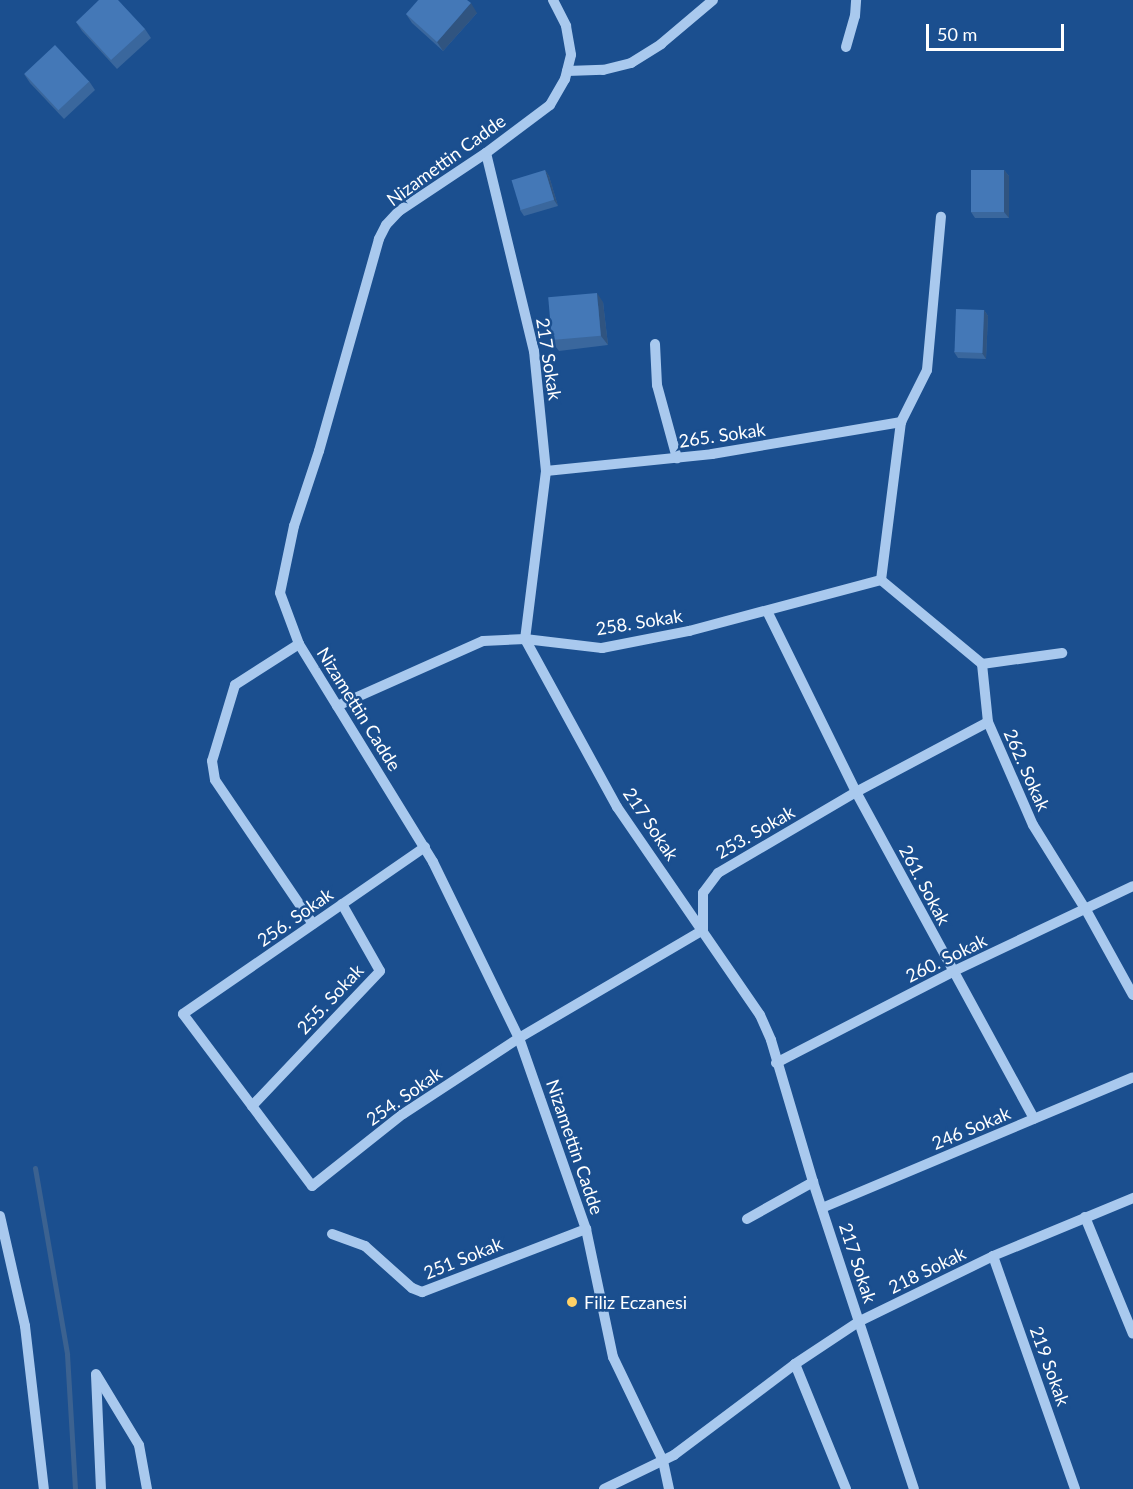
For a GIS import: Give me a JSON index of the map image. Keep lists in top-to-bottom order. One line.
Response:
{"streets":{"street":["Nizamettin Cadde","217 Sokak","265. Sokak","258. Sokak","262. Sokak","253. Sokak","261. Sokak","256. Sokak","260. Sokak","255. Sokak","254. Sokak","246 Sokak","251 Sokak","218 Sokak","219 Sokak"]},"crossings":[["Nizamettin Cadde","217 Sokak"],["Nizamettin Cadde","258. Sokak"],["Nizamettin Cadde","256. Sokak"],["Nizamettin Cadde","254. Sokak"],["Nizamettin Cadde","251 Sokak"],["Nizamettin Cadde","218 Sokak"],["217 Sokak","265. Sokak"],["217 Sokak","258. Sokak"],["217 Sokak","253. Sokak"],["217 Sokak","260. Sokak"],["217 Sokak","246 Sokak"],["217 Sokak","218 Sokak"],["258. Sokak","261. Sokak"],["262. Sokak","253. Sokak"],["262. Sokak","260. Sokak"],["253. Sokak","261. Sokak"],["261. Sokak","260. Sokak"],["261. Sokak","246 Sokak"],["256. Sokak","255. Sokak"],["256. Sokak","254. Sokak"],["255. Sokak","254. Sokak"],["218 Sokak","219 Sokak"]],"places":["Filiz Eczanesi"],"scale_bar":"50 m"}
